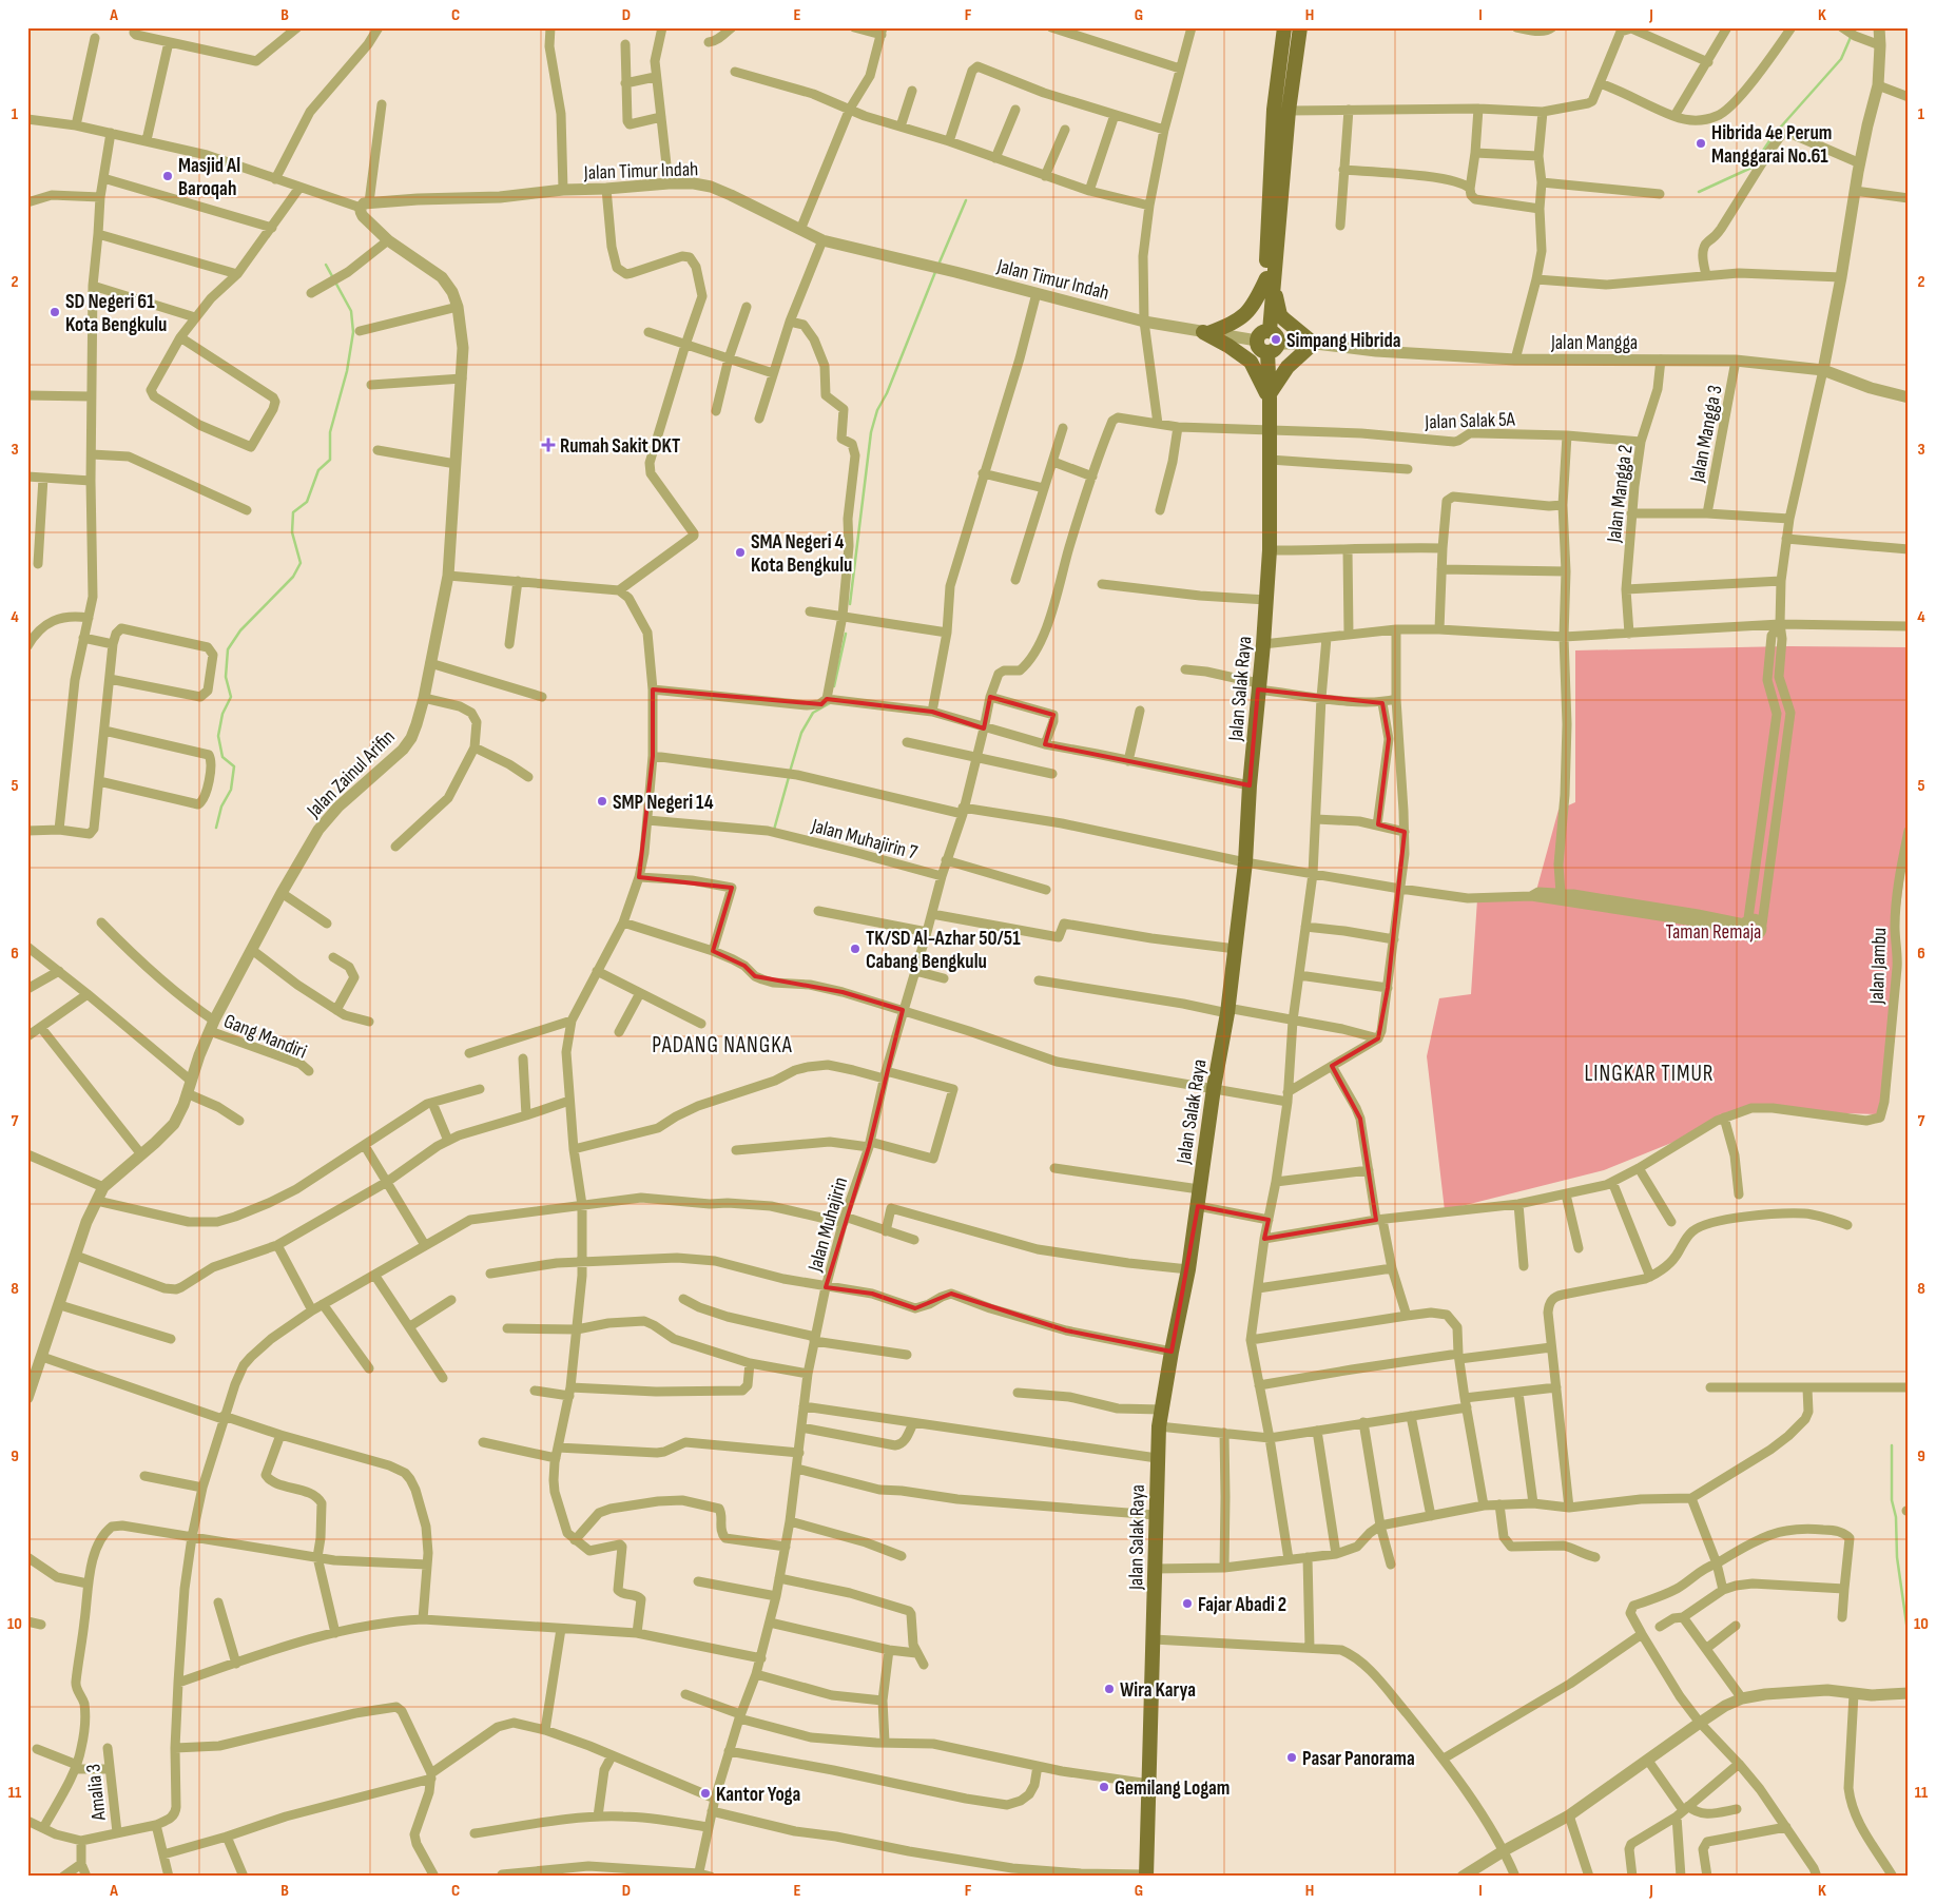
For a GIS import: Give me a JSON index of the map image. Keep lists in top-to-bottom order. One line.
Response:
{"streets":{"main road":["Jalan Salak Raya"],"street":["Jalan Timur Indah","Jalan Mangga","Jalan Salak 5A","Jalan Mangga 3","Jalan Mangga 2","Jalan Zainul Arifin","Jalan Muhajirin 7","Jalan Jambu","Gang Mandiri","Jalan Muhajirin","Amalia 3"]},"crossings":[["Jalan Timur Indah","Jalan Mangga"],["Jalan Timur Indah","Jalan Salak Raya"],["Jalan Timur Indah","Jalan Zainul Arifin"],["Jalan Mangga","Jalan Mangga 3"],["Jalan Mangga","Jalan Mangga 2"],["Jalan Mangga","Jalan Salak Raya"],["Jalan Salak 5A","Jalan Mangga 2"],["Jalan Salak 5A","Jalan Salak Raya"],["Jalan Salak 5A","Jalan Muhajirin"],["Jalan Zainul Arifin","Gang Mandiri"],["Jalan Muhajirin 7","Jalan Muhajirin"]],"districts":["PADANG NANGKA","LINGKAR TIMUR"],"parks":["Taman Remaja"],"places":{"other":["Hibrida 4e Perum Manggarai No.61","Masjid Al Baroqah","SD Negeri 61 Kota Bengkulu","Simpang Hibrida","SMA Negeri 4 Kota Bengkulu","SMP Negeri 14","TK/SD Al-Azhar 50/51 Cabang Bengkulu","Fajar Abadi 2","Wira Karya","Pasar Panorama","Gemilang Logam","Kantor Yoga"],"health":["Rumah Sakit DKT"]},"grid":{"columns":["A","B","C","D","E","F","G","H","I","J","K"],"rows":["1","2","3","4","5","6","7","8","9","10","11"]}}
